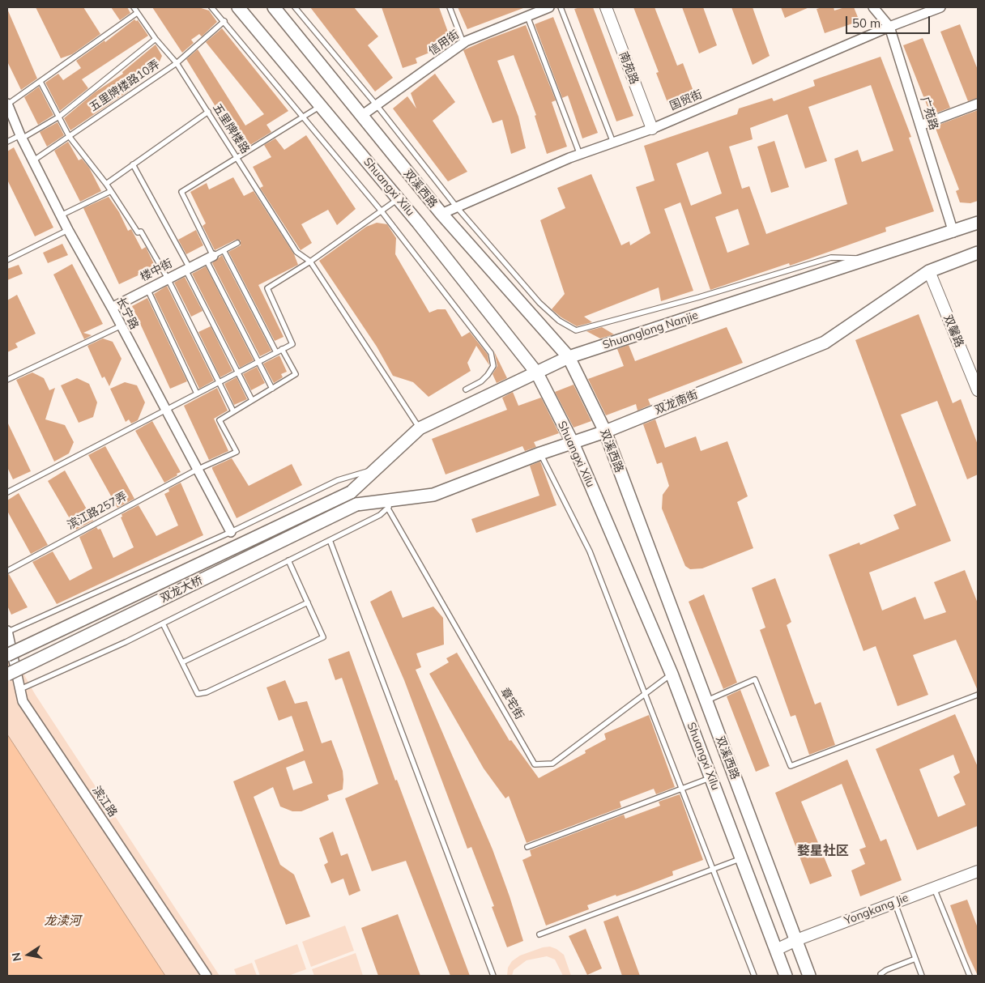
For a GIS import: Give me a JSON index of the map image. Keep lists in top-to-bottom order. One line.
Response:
{"streets":{"main road":["Shuangxi Xilu","双溪西路","Shuanglong Nanjie","双龙南街","双龙大桥"],"street":["信用街","南苑路","国贸街","广苑路","楼中街","长宁路","双馨路","滨江路","Yongkang Jie"],"lane":["五里牌楼路10弄","五里牌楼路","滨江路257弄","章宅街"]},"crossings":[["信用街","双溪西路"],["南苑路","国贸街"],["五里牌楼路10弄","五里牌楼路"],["五里牌楼路10弄","长宁路"],["国贸街","广苑路"],["国贸街","双溪西路"],["广苑路","Shuanglong Nanjie"],["五里牌楼路","Shuanglong Nanjie"],["Shuangxi Xilu","Shuanglong Nanjie"],["Shuangxi Xilu","双龙南街"],["Shuangxi Xilu","章宅街"],["Shuangxi Xilu","Yongkang Jie"],["双溪西路","Shuanglong Nanjie"],["双溪西路","双龙南街"],["双溪西路","Yongkang Jie"],["楼中街","长宁路"],["长宁路","滨江路257弄"],["Shuanglong Nanjie","双龙大桥"],["双馨路","双龙南街"],["双龙南街","双龙大桥"]],"districts":["婺星社区"],"water":["龙渎河"],"scale_bar":"50 m","north":"left"}
